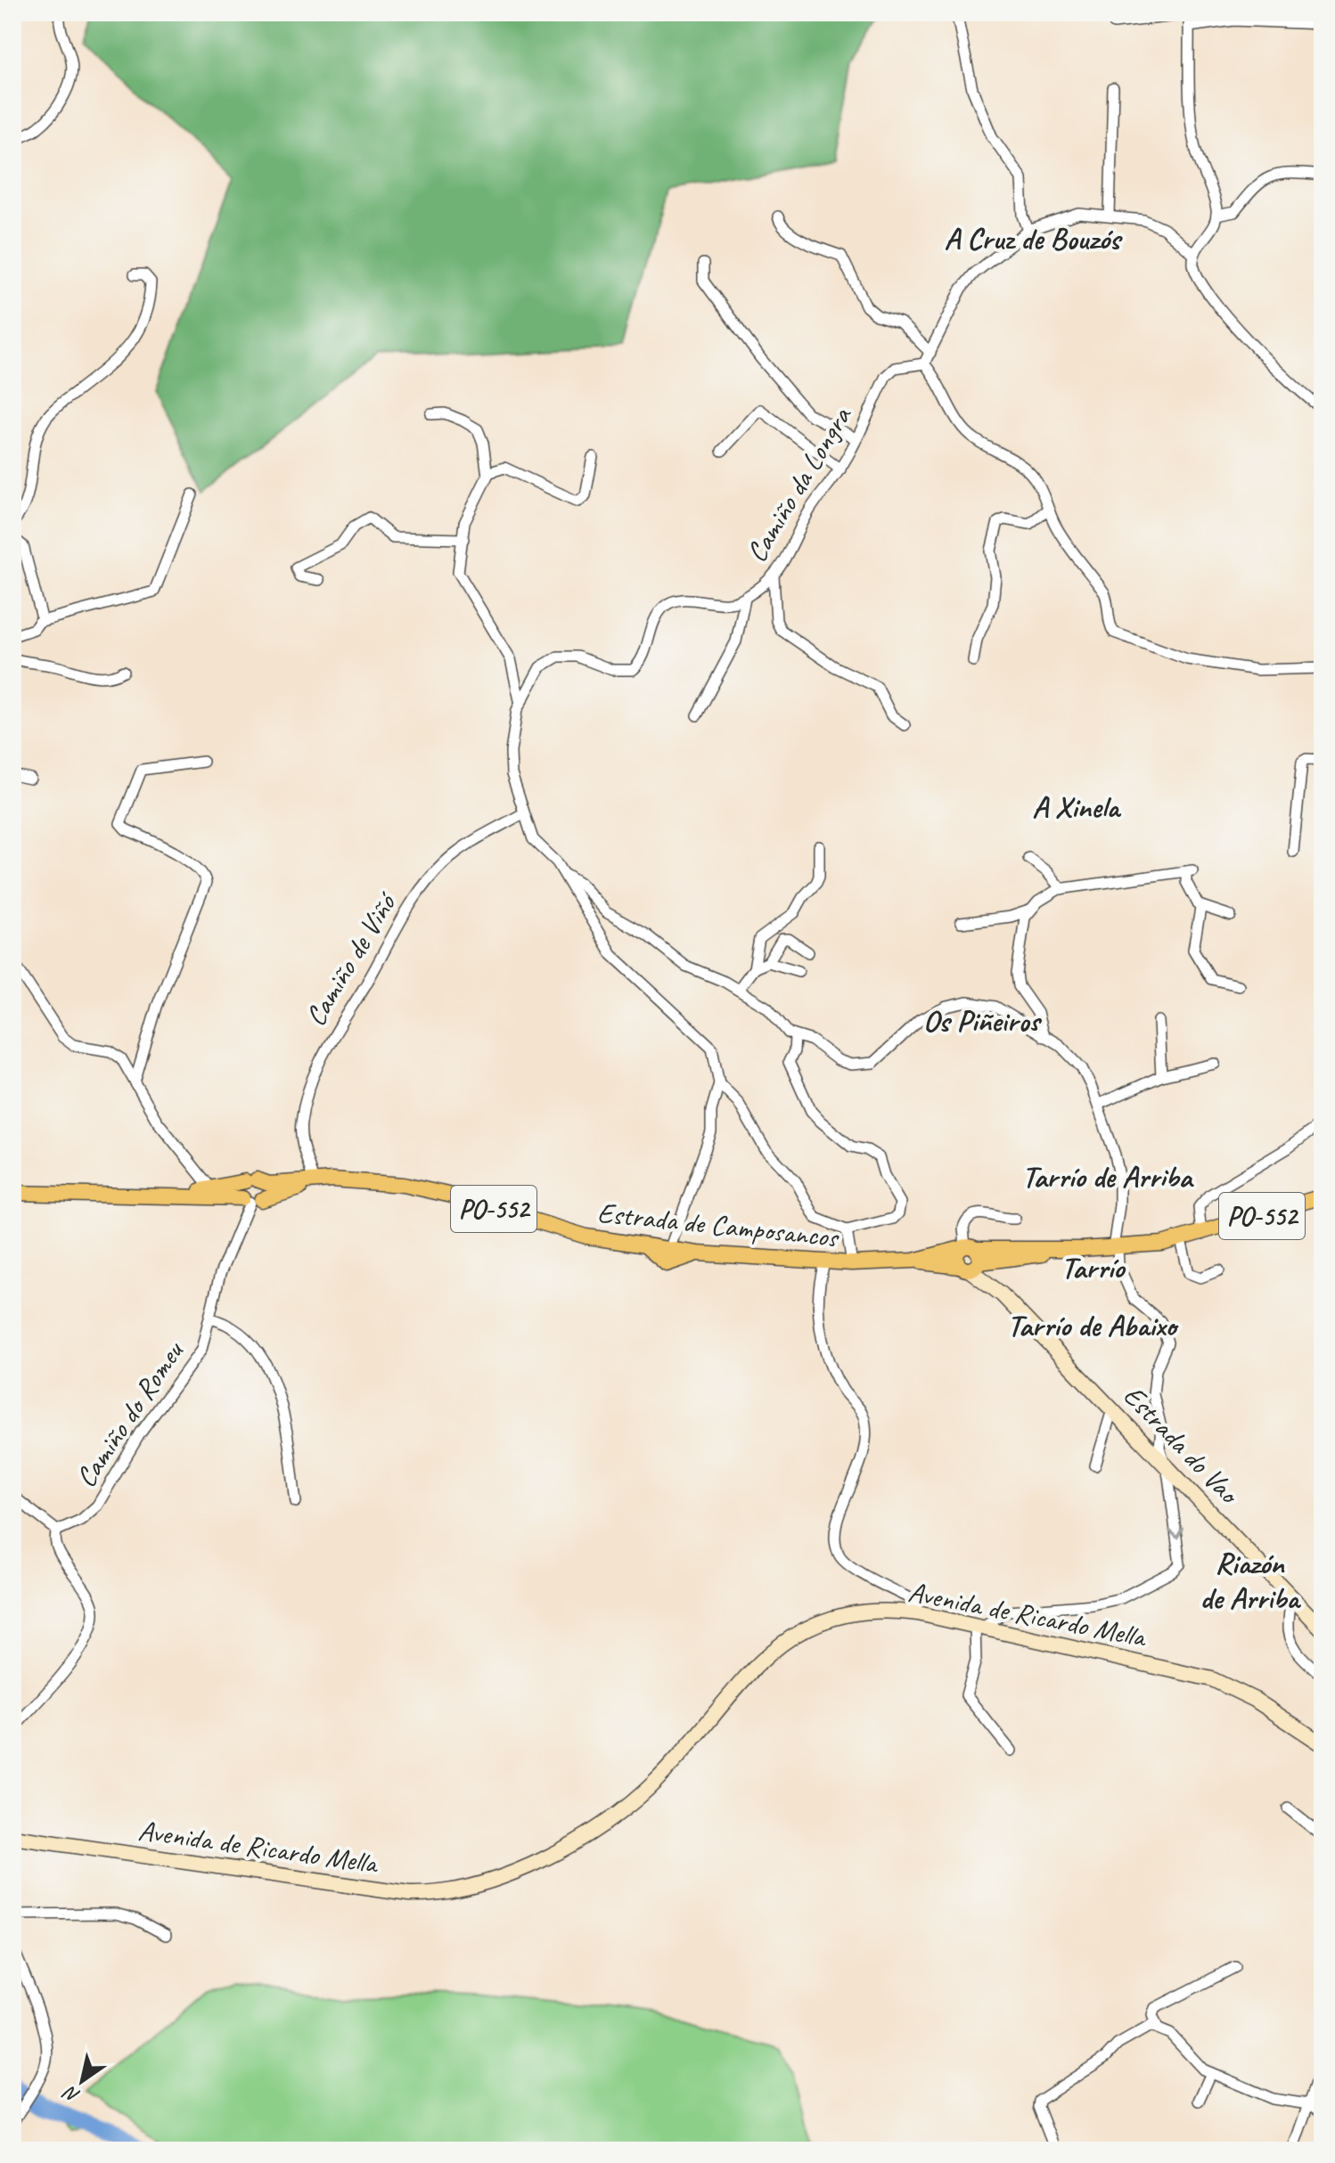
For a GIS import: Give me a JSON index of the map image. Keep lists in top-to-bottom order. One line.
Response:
{"streets":{"main road":["PO-552","Estrada de Camposancos","Estrada do Vao","Avenida de Ricardo Mella"],"street":["Camiño da Longra","Camiño de Viñó","Camiño do Romeu"]},"crossings":[["Camiño da Longra","Camiño de Viñó"],["Camiño da Longra","Estrada de Camposancos"],["Camiño de Viñó","Estrada de Camposancos"],["Estrada de Camposancos","Camiño do Romeu"],["Estrada de Camposancos","Estrada do Vao"]],"districts":["A Cruz de Bouzós","A Xinela","Os Piñeiros","Tarrío de Arriba","Tarrío","Tarrío de Abaixo","Riazón de Arriba"],"north":"bottom left"}
